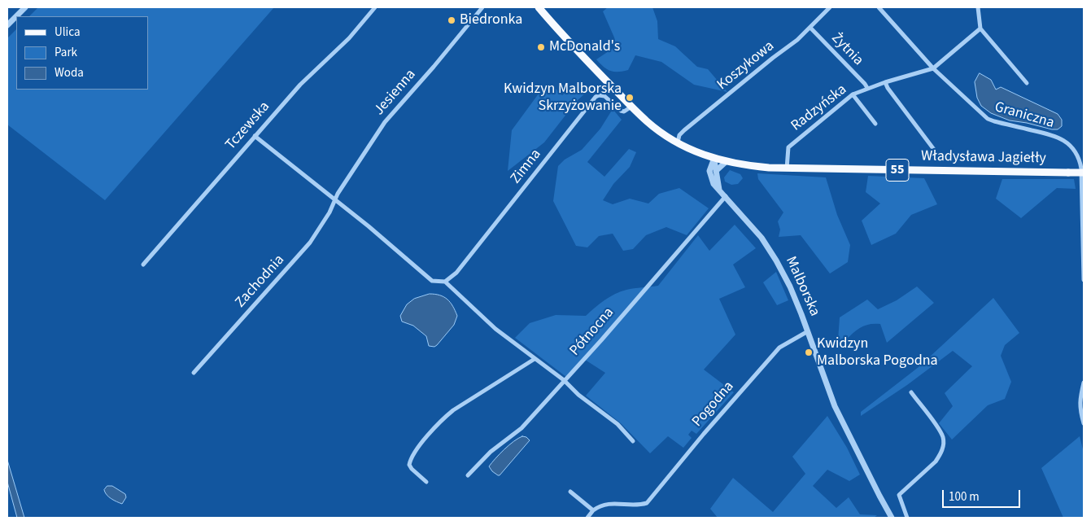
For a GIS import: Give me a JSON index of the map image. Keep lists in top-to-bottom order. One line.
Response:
{"streets":{"main road":["Władysława Jagiełły","55"],"street":["Żytnia","Koszykowa","Jesienna","Radzyńska","Graniczna","Tczewska","Zimna","Zachodnia","Malborska","Północna","Pogodna"]},"crossings":[["Żytnia","Koszykowa"],["Żytnia","Radzyńska"],["Koszykowa","55"],["Jesienna","Zachodnia"],["Radzyńska","Graniczna"],["Radzyńska","Władysława Jagiełły"],["Władysława Jagiełły","55"],["Władysława Jagiełły","Malborska"],["Zimna","55"],["55","Malborska"],["Malborska","Północna"],["Malborska","Pogodna"]],"places":["Biedronka","McDonald's","Kwidzyn Malborska Skrzyżowanie","Kwidzyn Malborska Pogodna"],"legend":["Ulica","Park","Woda"],"scale_bar":"100 m"}
